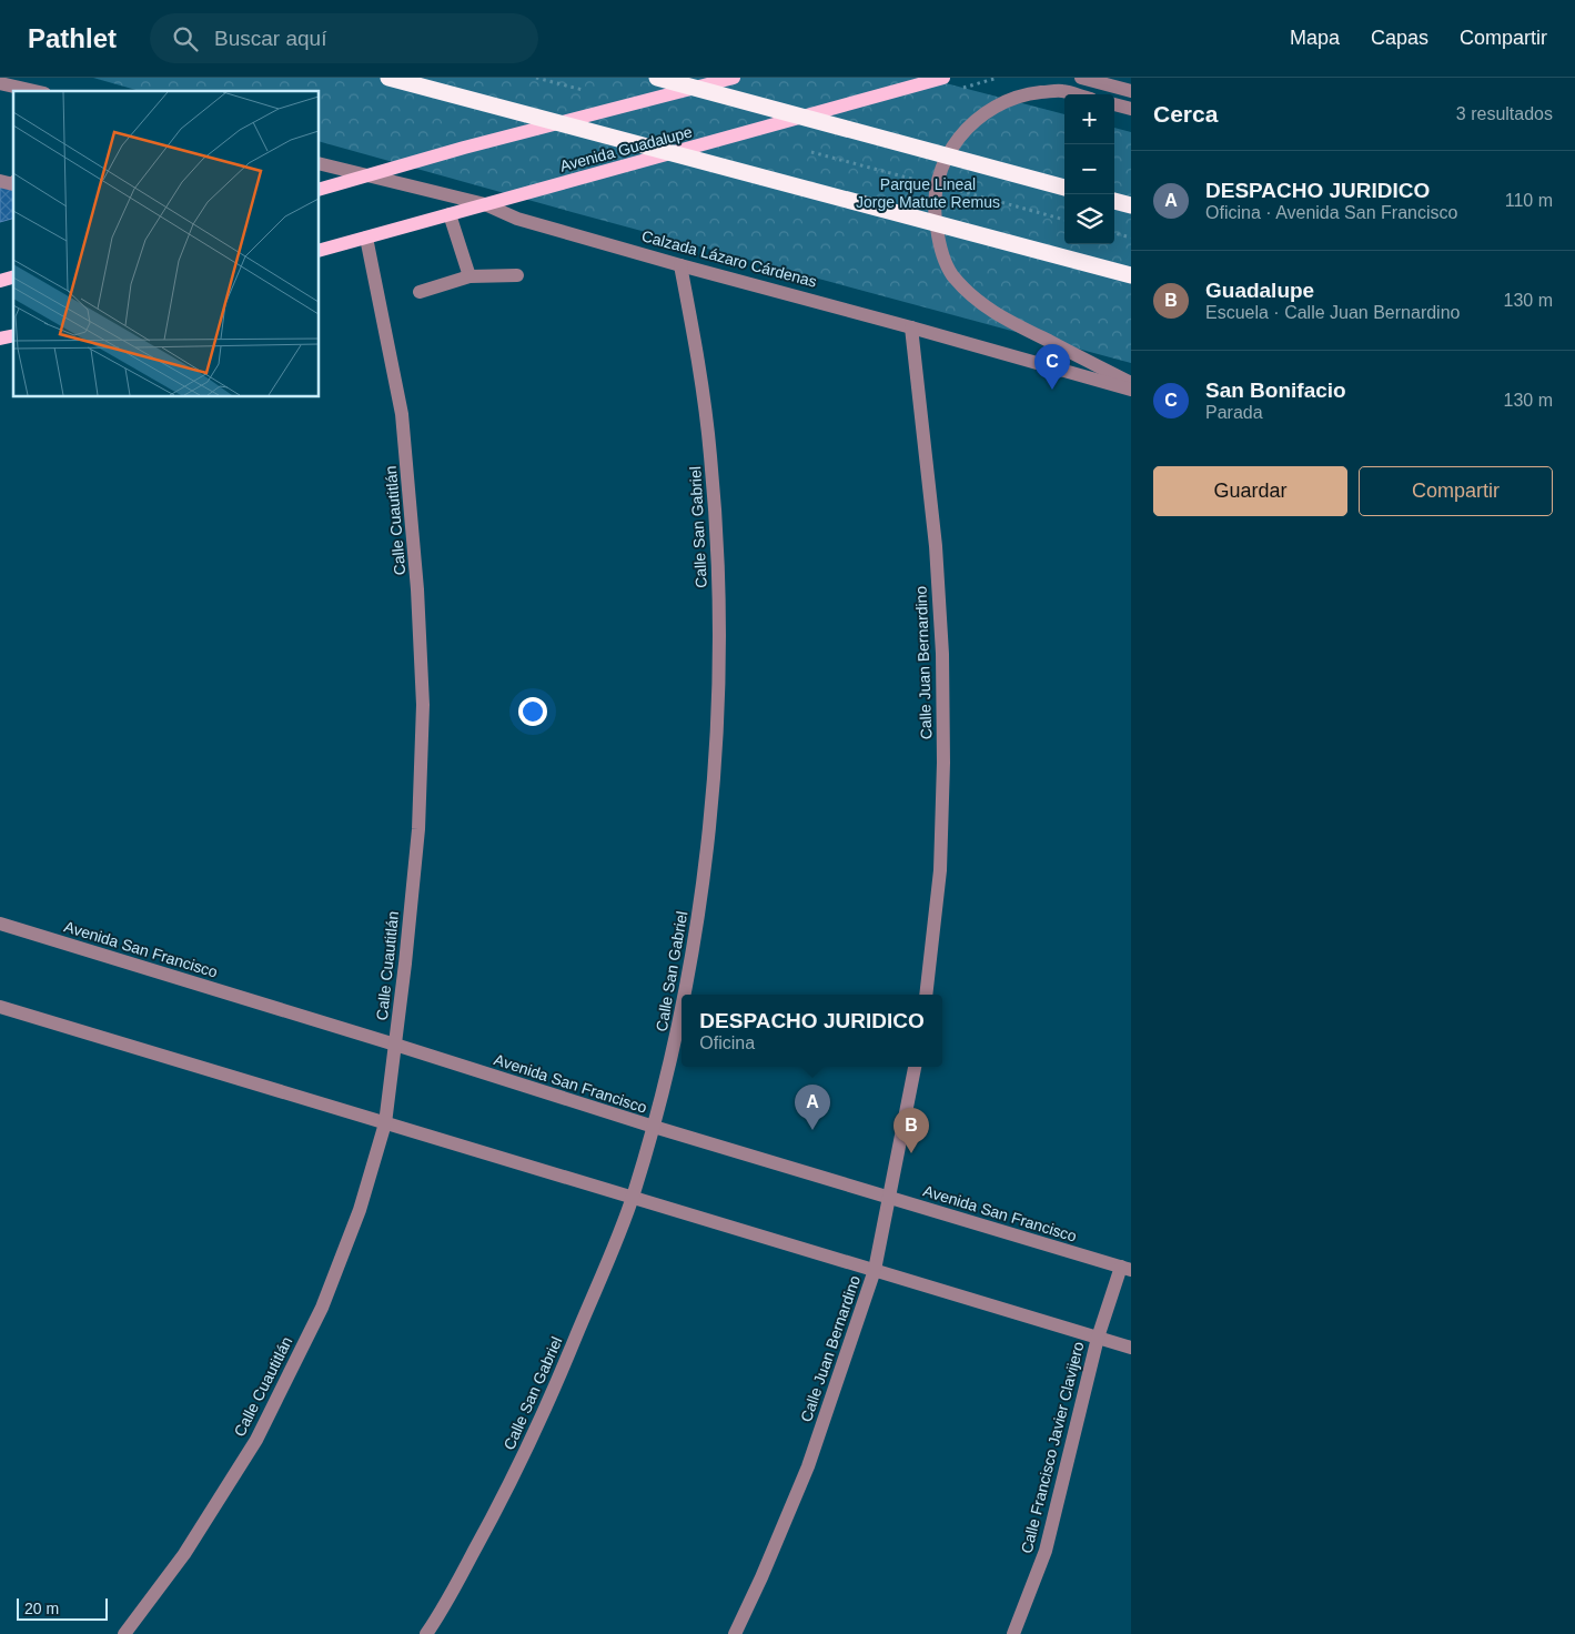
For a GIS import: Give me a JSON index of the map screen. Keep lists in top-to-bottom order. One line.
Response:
{"streets":{"main road":["Avenida Guadalupe"],"street":["Calzada Lázaro Cárdenas","Calle Cuautitlán","Calle San Gabriel","Calle Juan Bernardino","Avenida San Francisco","Calle Francisco Javier Clavijero"]},"crossings":[["Avenida Guadalupe","Calzada Lázaro Cárdenas"],["Avenida Guadalupe","Calle Cuautitlán"],["Calzada Lázaro Cárdenas","Calle San Gabriel"],["Calzada Lázaro Cárdenas","Calle Juan Bernardino"],["Calle Cuautitlán","Avenida San Francisco"],["Calle San Gabriel","Avenida San Francisco"],["Calle Juan Bernardino","Avenida San Francisco"],["Avenida San Francisco","Calle Francisco Javier Clavijero"]],"parks":["Parque Lineal Jorge Matute Remus"],"scale_bar":"20 m","page":{"header":"Pathlet","search":"Buscar aquí","nav":["Mapa","Capas","Compartir"],"heading":["Cerca","3 resultados"],"map_buttons":["+","−"],"list":[{"mark":"A","name":"DESPACHO JURIDICO","note":"Oficina · Avenida San Francisco","value":"110 m"},{"mark":"B","name":"Guadalupe","note":"Escuela · Calle Juan Bernardino","value":"130 m"},{"mark":"C","name":"San Bonifacio","note":"Parada","value":"130 m"}],"pins":["C","A","B"],"buttons":["Guardar","Compartir"],"popup":["DESPACHO JURIDICO","Oficina"],"scale":"20 m"}}
